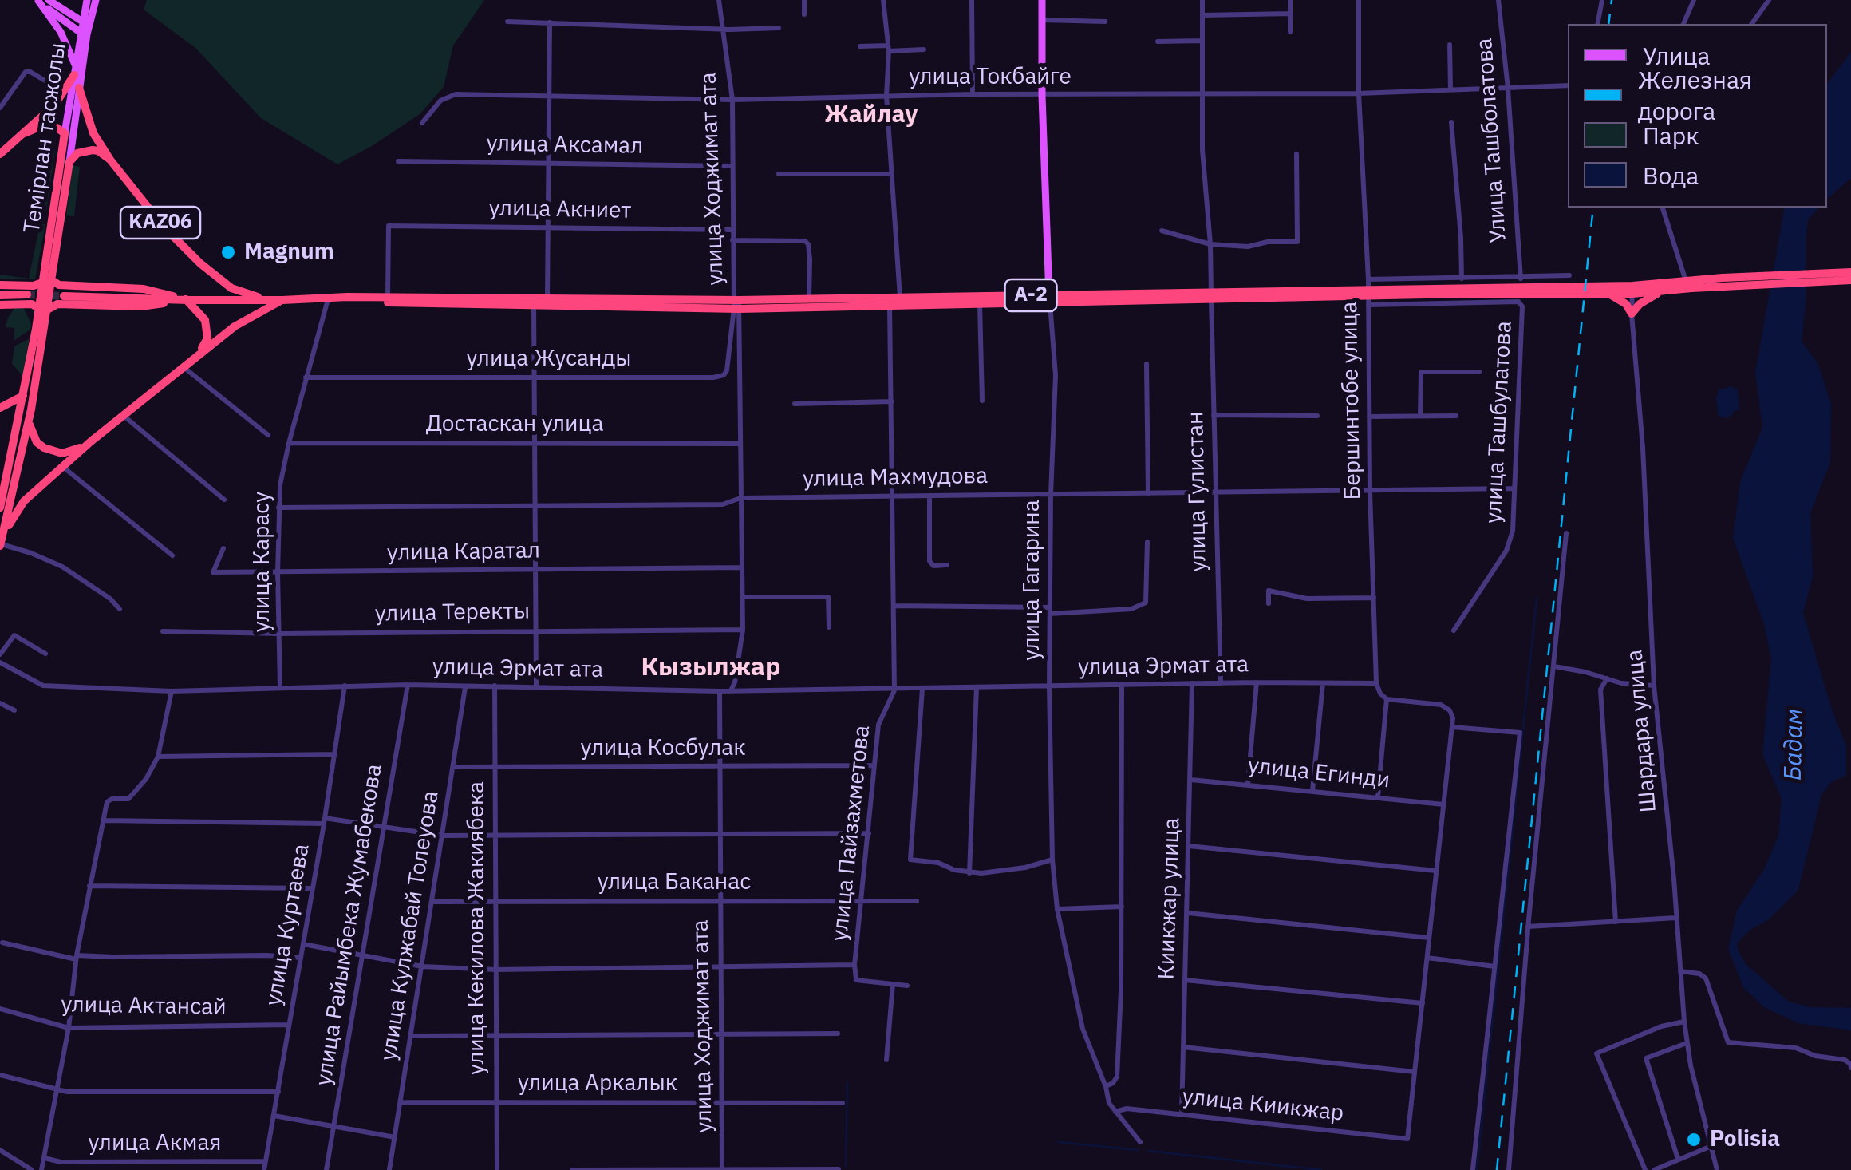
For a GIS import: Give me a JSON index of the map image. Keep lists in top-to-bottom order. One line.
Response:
{"streets":{"highway":["Темірлан тасжолы","KАZ06","A-2"],"main road":["улица Гагарина"],"street":["улица Токбайге","Улица Ташболатова","улица Аксамал","улица Ходжимат ата","улица Акниет","улица Жусанды","Бершинтобе улица","улица Ташбулатова","Достаскан улица","улица Махмудова","улица Гулистан","улица Каратал","улица Карасу","улица Теректы","улица Эрмат ата","Шардара улица","улица Косбулак","улица Егинди","улица Пайзахметова","улица Баканас","Киикжар улица","улица Куртаева","улица Райымбека Жумабекова","улица Кулжабай Толеуова","улица Кекилова Жакиябека","улица Актансай","улица Аркалык","улица Киикжар","улица Акмая"]},"crossings":[["улица Токбайге","Улица Ташболатова"],["улица Токбайге","улица Ходжимат ата"],["улица Токбайге","Бершинтобе улица"],["улица Токбайге","улица Гулистан"],["улица Токбайге","улица Гагарина"],["улица Аксамал","улица Ходжимат ата"],["улица Ходжимат ата","улица Акниет"],["улица Ходжимат ата","A-2"],["улица Ходжимат ата","улица Жусанды"],["улица Ходжимат ата","Достаскан улица"],["улица Ходжимат ата","улица Махмудова"],["улица Ходжимат ата","улица Каратал"],["улица Ходжимат ата","улица Теректы"],["улица Ходжимат ата","улица Эрмат ата"],["улица Ходжимат ата","улица Косбулак"],["улица Ходжимат ата","улица Баканас"],["улица Ходжимат ата","улица Аркалык"],["улица Акниет","A-2"],["A-2","улица Жусанды"],["A-2","Бершинтобе улица"],["A-2","улица Ташбулатова"],["A-2","улица Гулистан"],["A-2","улица Карасу"],["A-2","улица Гагарина"],["A-2","Шардара улица"],["A-2","улица Пайзахметова"],["улица Жусанды","улица Карасу"],["Бершинтобе улица","улица Ташбулатова"],["Бершинтобе улица","улица Махмудова"],["Бершинтобе улица","улица Эрмат ата"],["улица Ташбулатова","улица Махмудова"],["Достаскан улица","улица Карасу"],["улица Махмудова","улица Гулистан"],["улица Махмудова","улица Карасу"],["улица Махмудова","улица Гагарина"],["улица Махмудова","улица Пайзахметова"],["улица Гулистан","улица Эрмат ата"],["улица Каратал","улица Карасу"],["улица Карасу","улица Теректы"],["улица Карасу","улица Эрмат ата"],["улица Гагарина","улица Эрмат ата"],["улица Гагарина","улица Киикжар"],["улица Эрмат ата","улица Егинди"],["улица Эрмат ата","улица Пайзахметова"],["улица Эрмат ата","Киикжар улица"],["улица Эрмат ата","улица Куртаева"],["улица Эрмат ата","улица Райымбека Жумабекова"],["улица Эрмат ата","улица Кулжабай Толеуова"],["улица Эрмат ата","улица Кекилова Жакиябека"],["улица Косбулак","улица Пайзахметова"],["улица Косбулак","улица Кулжабай Толеуова"],["улица Косбулак","улица Кекилова Жакиябека"],["улица Егинди","Киикжар улица"],["улица Пайзахметова","улица Баканас"],["улица Баканас","улица Кулжабай Толеуова"],["улица Баканас","улица Кекилова Жакиябека"],["Киикжар улица","улица Киикжар"],["улица Куртаева","улица Актансай"],["улица Куртаева","улица Акмая"],["улица Кулжабай Толеуова","улица Аркалык"],["улица Кекилова Жакиябека","улица Аркалык"]],"districts":["Жайлау","Кызылжар"],"water":["Бадам"],"places":["Magnum","Polisia"],"legend":["Улица","Железная дорога","Парк","Вода"]}
